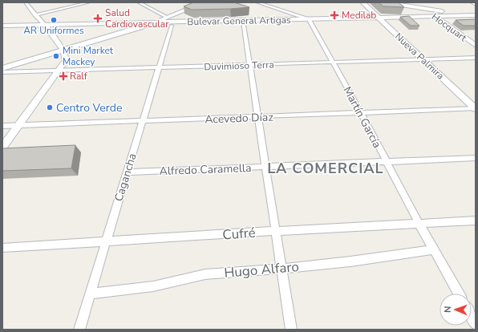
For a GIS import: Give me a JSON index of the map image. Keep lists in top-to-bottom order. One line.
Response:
{"streets":{"main road":["Bulevar General Artigas","Hocquart","Nueva Palmira"],"street":["Duvimioso Terra","Martín García","Acevedo Díaz","Alfredo Caramella","Cagancha","Cufré","Hugo Alfaro"]},"crossings":[["Bulevar General Artigas","Hocquart"],["Bulevar General Artigas","Nueva Palmira"],["Bulevar General Artigas","Martín García"],["Bulevar General Artigas","Cagancha"],["Nueva Palmira","Duvimioso Terra"],["Nueva Palmira","Acevedo Díaz"],["Duvimioso Terra","Martín García"],["Duvimioso Terra","Cagancha"],["Martín García","Acevedo Díaz"],["Martín García","Alfredo Caramella"],["Martín García","Cufré"],["Martín García","Hugo Alfaro"],["Acevedo Díaz","Cagancha"],["Alfredo Caramella","Cagancha"],["Cagancha","Cufré"],["Cagancha","Hugo Alfaro"]],"districts":["LA COMERCIAL"],"places":{"health":["Medilab","Salud Cardiovascular","Ralf"],"other":["AR Uniformes","Mini Market Mackey","Centro Verde"]},"north":"left"}
